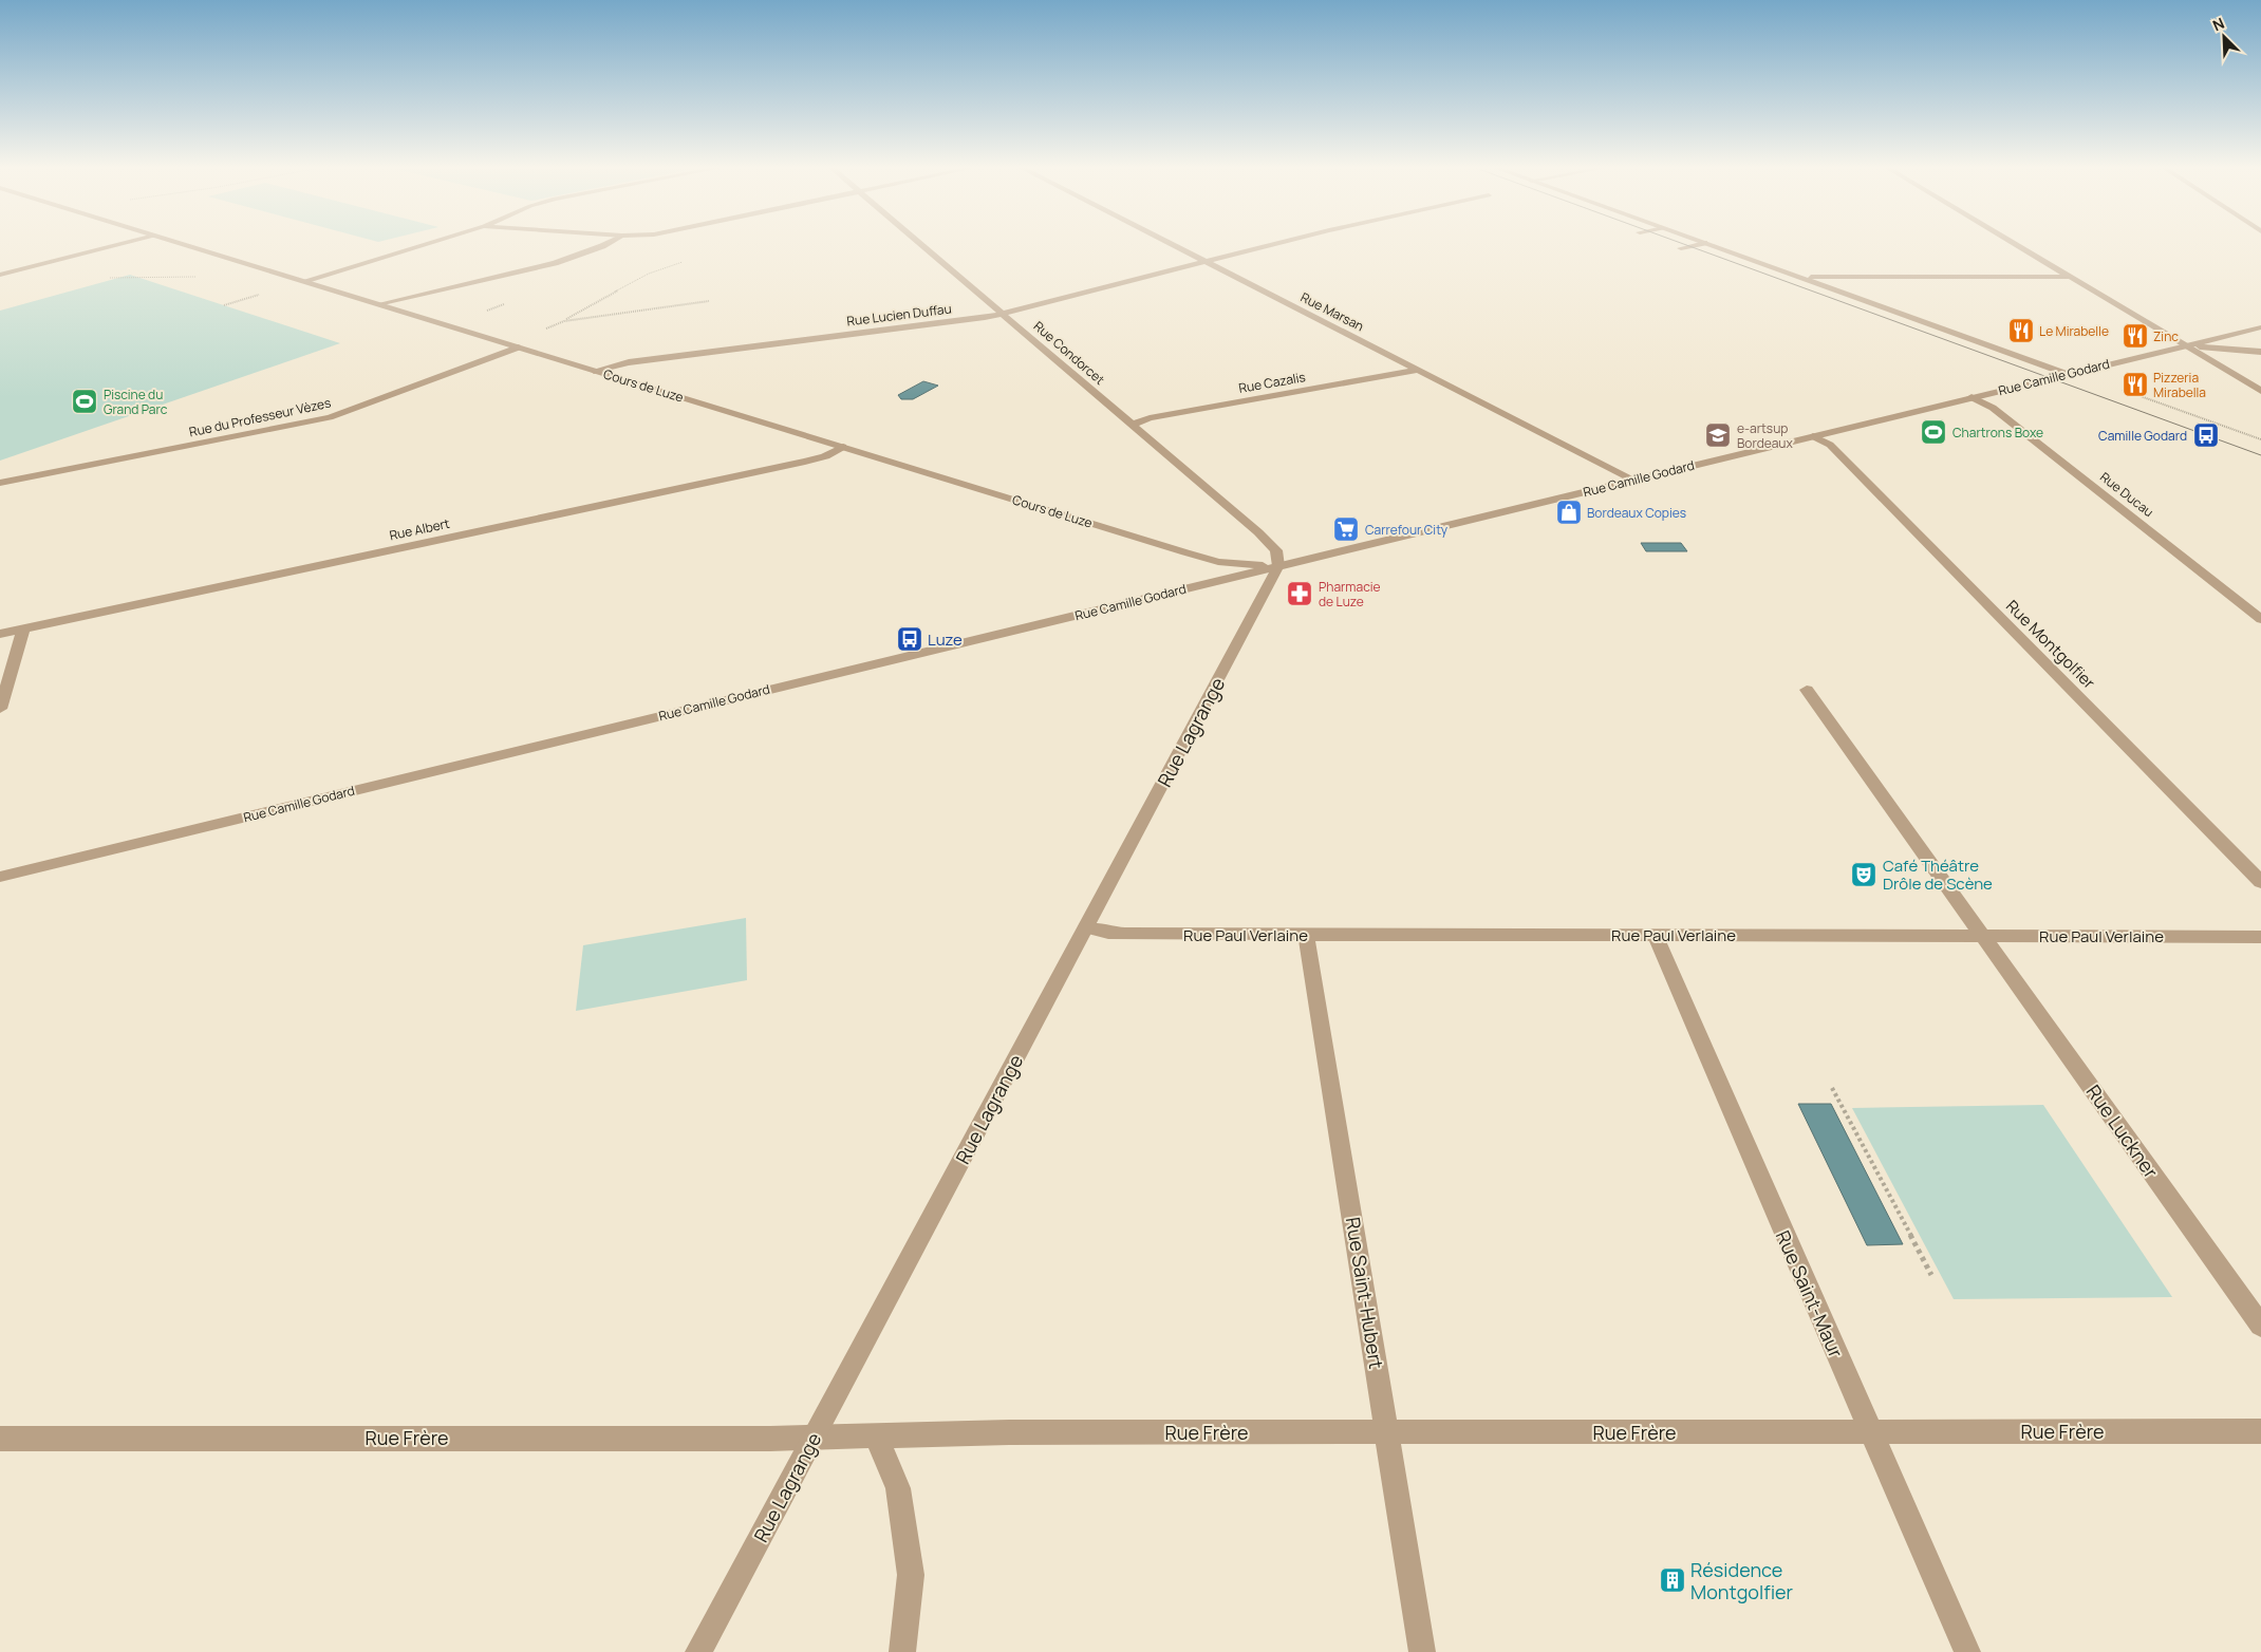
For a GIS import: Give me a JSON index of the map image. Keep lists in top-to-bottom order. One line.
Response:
{"streets":{"street":["Rue Marsan","Rue Lucien Duffau","Rue Condorcet","Rue Camille Godard","Rue Cazalis","Cours de Luze","Rue du Professeur Vèzes","Rue Ducau","Rue Albert","Rue Montgolfier","Rue Lagrange","Rue Paul Verlaine","Rue Luckner","Rue Saint-Hubert","Rue Saint-Maur","Rue Frère"]},"crossings":[["Rue Marsan","Rue Lucien Duffau"],["Rue Marsan","Rue Camille Godard"],["Rue Marsan","Rue Cazalis"],["Rue Lucien Duffau","Rue Condorcet"],["Rue Lucien Duffau","Cours de Luze"],["Rue Condorcet","Rue Camille Godard"],["Rue Condorcet","Rue Cazalis"],["Rue Condorcet","Cours de Luze"],["Rue Condorcet","Rue Lagrange"],["Rue Camille Godard","Cours de Luze"],["Rue Camille Godard","Rue Ducau"],["Rue Camille Godard","Rue Montgolfier"],["Rue Camille Godard","Rue Lagrange"],["Cours de Luze","Rue du Professeur Vèzes"],["Cours de Luze","Rue Albert"],["Cours de Luze","Rue Lagrange"],["Rue Lagrange","Rue Paul Verlaine"],["Rue Lagrange","Rue Frère"],["Rue Paul Verlaine","Rue Luckner"],["Rue Paul Verlaine","Rue Saint-Hubert"],["Rue Paul Verlaine","Rue Saint-Maur"],["Rue Saint-Hubert","Rue Frère"],["Rue Saint-Maur","Rue Frère"]],"places":{"restaurant":["Le Mirabelle","Zinc","Pizzeria Mirabella"],"sports":["Piscine du Grand Parc","Chartrons Boxe"],"school or university":["e-artsup Bordeaux"],"bus stop":["Camille Godard","Luze"],"shop":["Bordeaux Copies"],"supermarket":["Carrefour City"],"pharmacy":["Pharmacie de Luze"],"theatre":["Café Théâtre Drôle de Scène"],"building":["Résidence Montgolfier"]},"north":"top left"}
